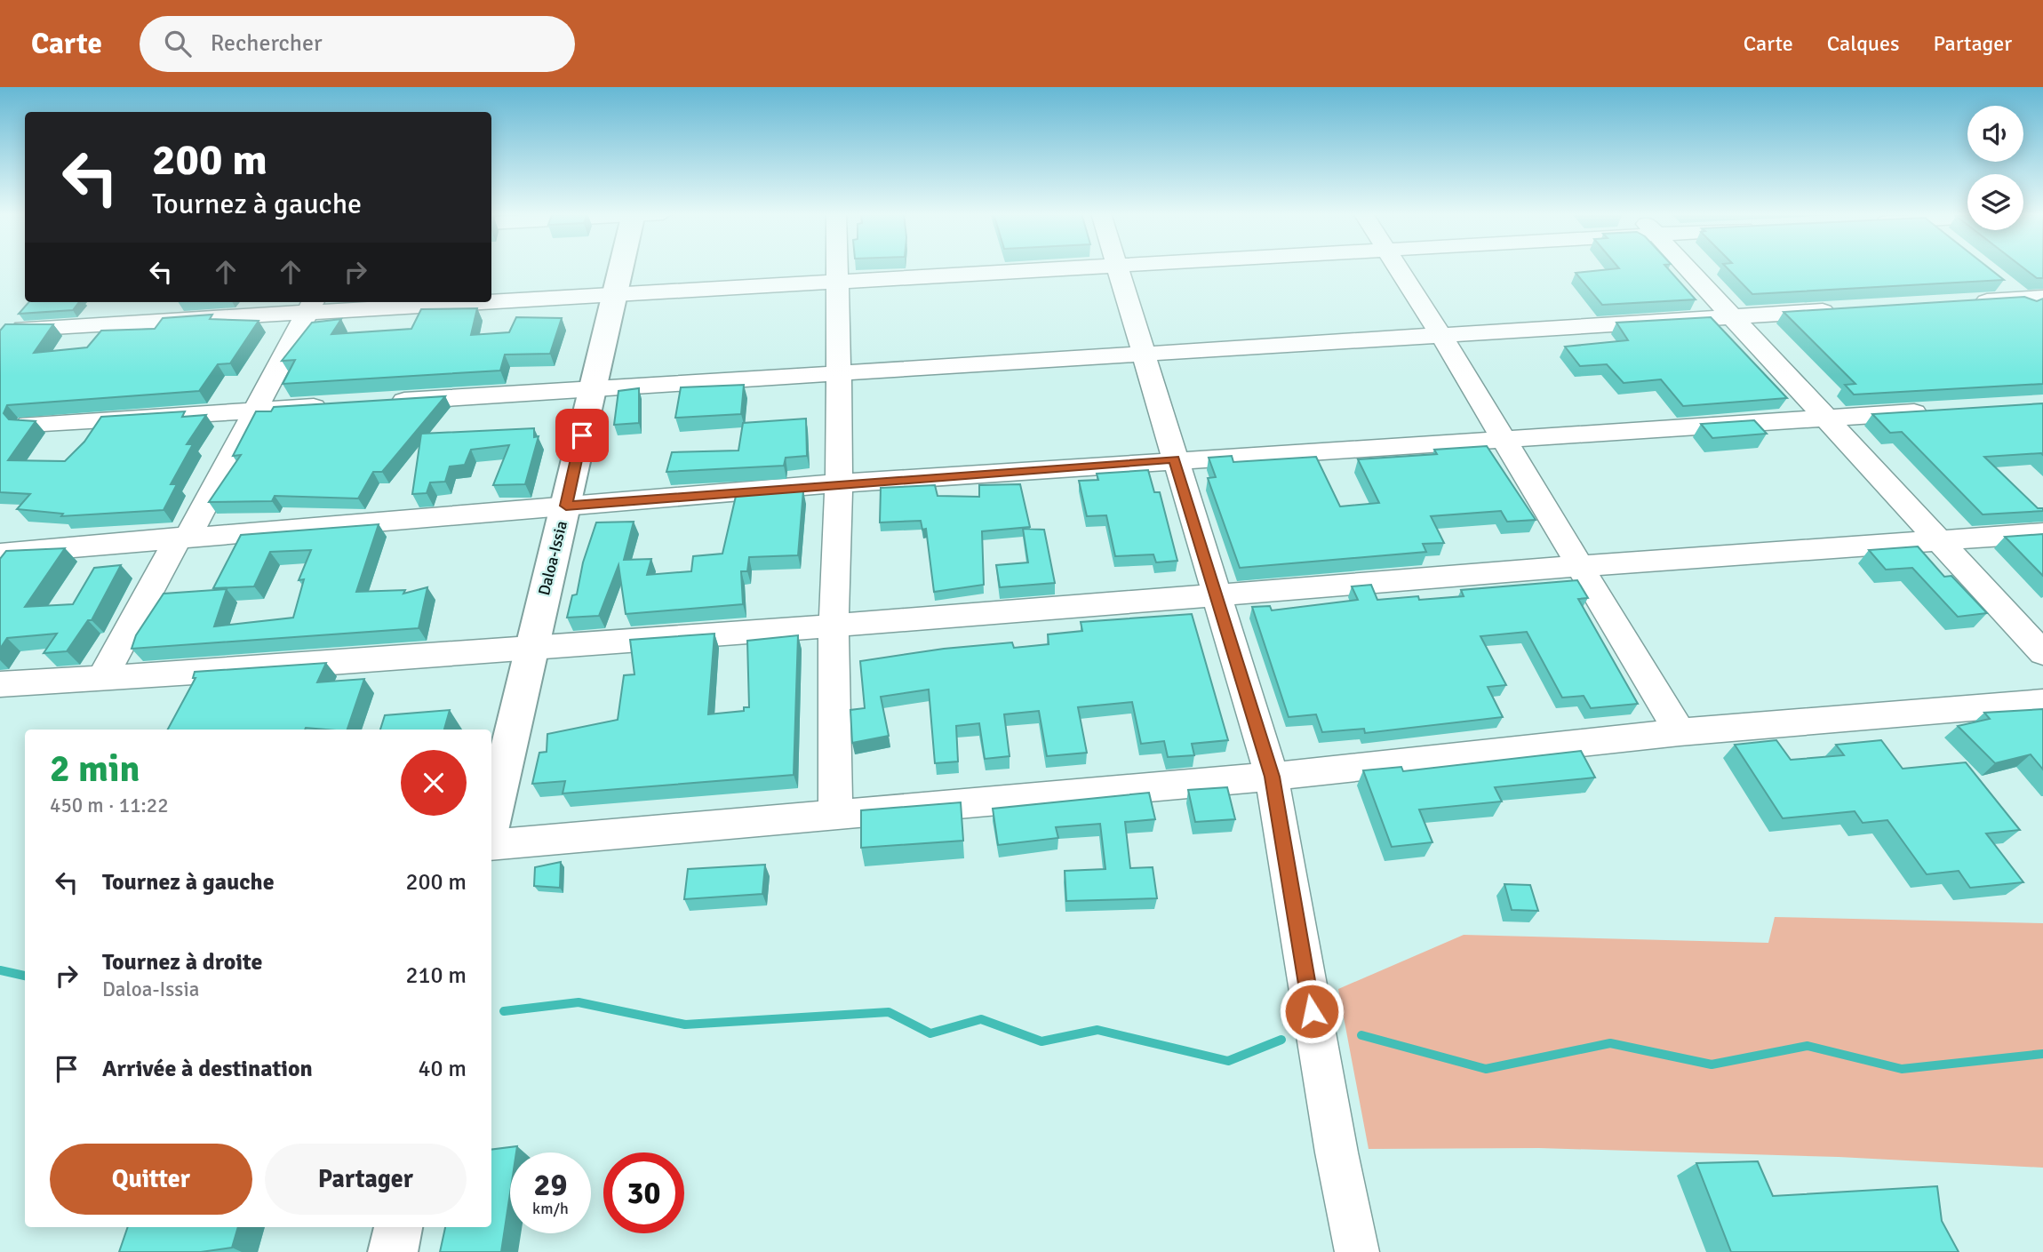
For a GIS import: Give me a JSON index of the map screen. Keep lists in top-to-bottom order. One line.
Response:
{"streets":{"main road":["Daloa-Issia"]},"page":{"header":"Carte","search":"Rechercher","nav":["Carte","Calques","Partager"],"turn":["200 m","Tournez à gauche"],"heading":["2 min","450 m · 11:22"],"list":[{"name":"Tournez à gauche","value":"200 m"},{"name":"Tournez à droite","note":"Daloa-Issia","value":"210 m"},{"name":"Arrivée à destination","value":"40 m"}],"buttons":["Quitter","Partager"],"speed":"29 km/h","limit":"30"}}
